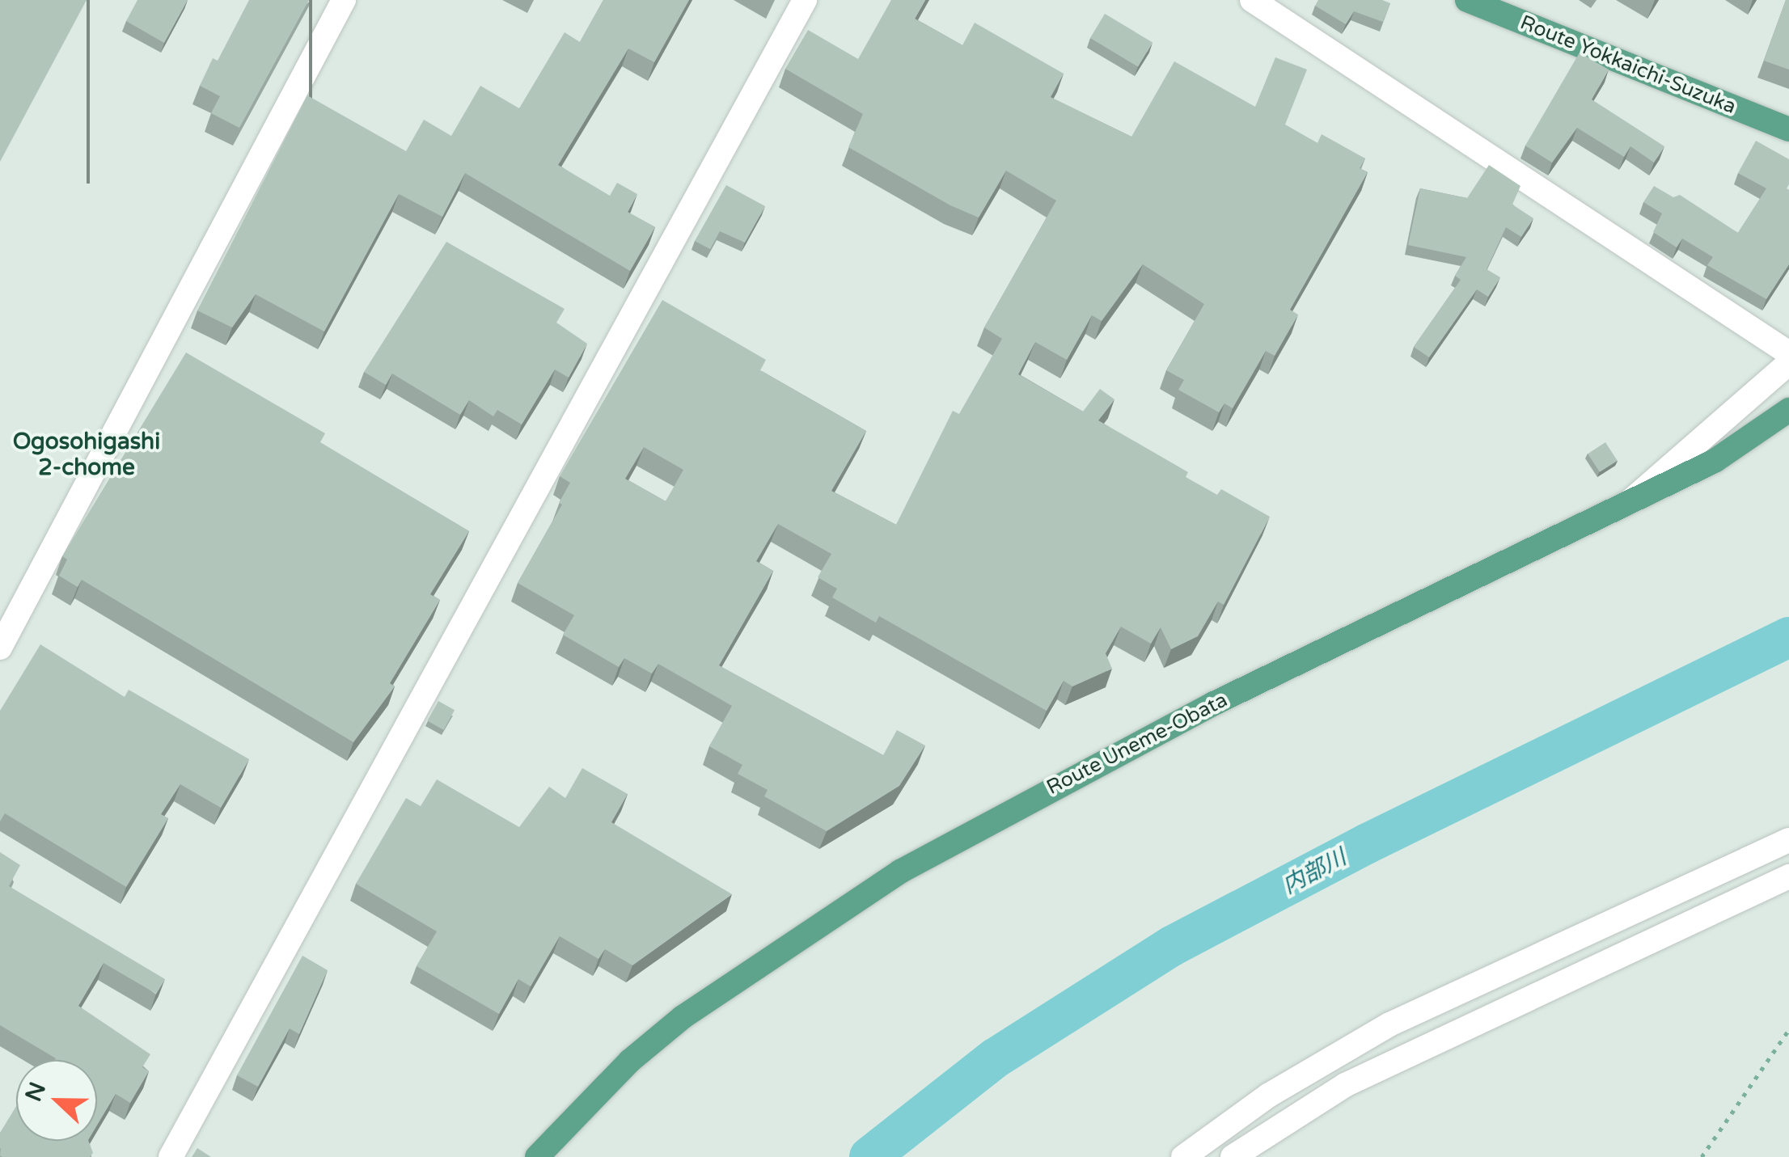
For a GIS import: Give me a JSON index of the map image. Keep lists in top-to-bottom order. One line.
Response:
{"streets":{"main road":["Route Yokkaichi-Suzuka","Route Uneme-Obata"]},"districts":["Ogosohigashi 2-chome"],"water":["内部川"],"north":"left"}
